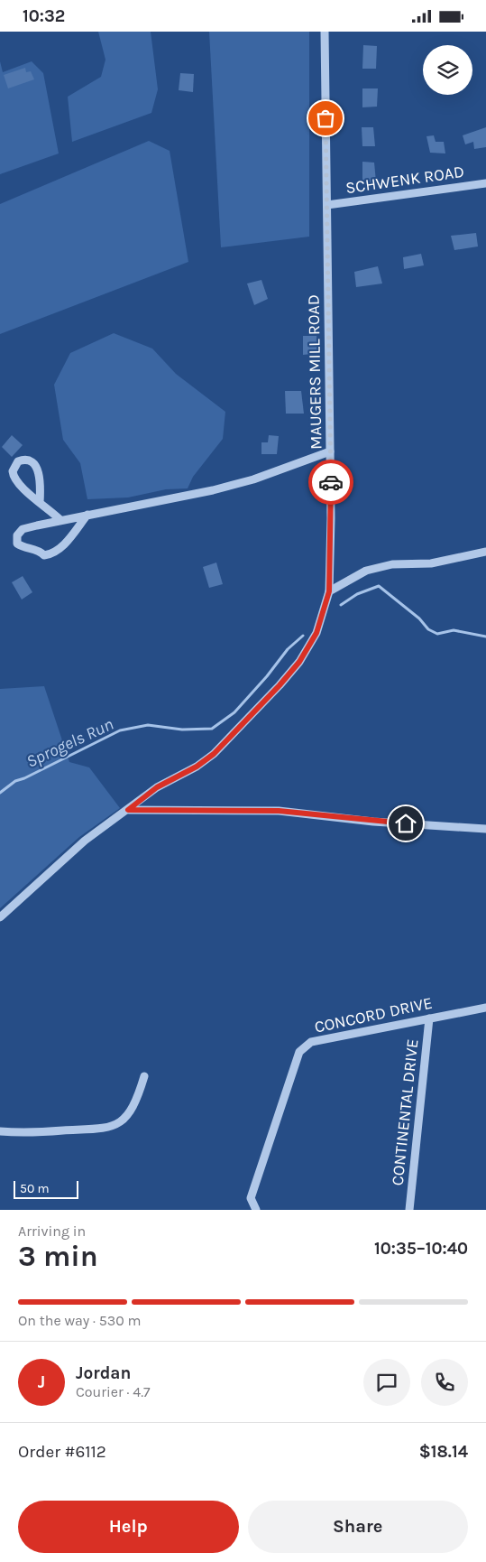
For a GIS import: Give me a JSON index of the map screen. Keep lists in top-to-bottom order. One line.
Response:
{"streets":{"street":["SCHWENK ROAD","MAUGERS MILL ROAD","CONCORD DRIVE","CONTINENTAL DRIVE"]},"crossings":[["SCHWENK ROAD","MAUGERS MILL ROAD"],["CONCORD DRIVE","CONTINENTAL DRIVE"]],"water":["Sprogels Run"],"scale_bar":"50 m","page":{"status":"10:32","scale":"50 m","heading":["3 min","Arriving in","10:35–10:40"],"panel":["Jordan","Courier · 4.7","Order #6112","$18.14"],"bar":"On the way · 530 m","round":"J","buttons":["Help","Share"]}}
